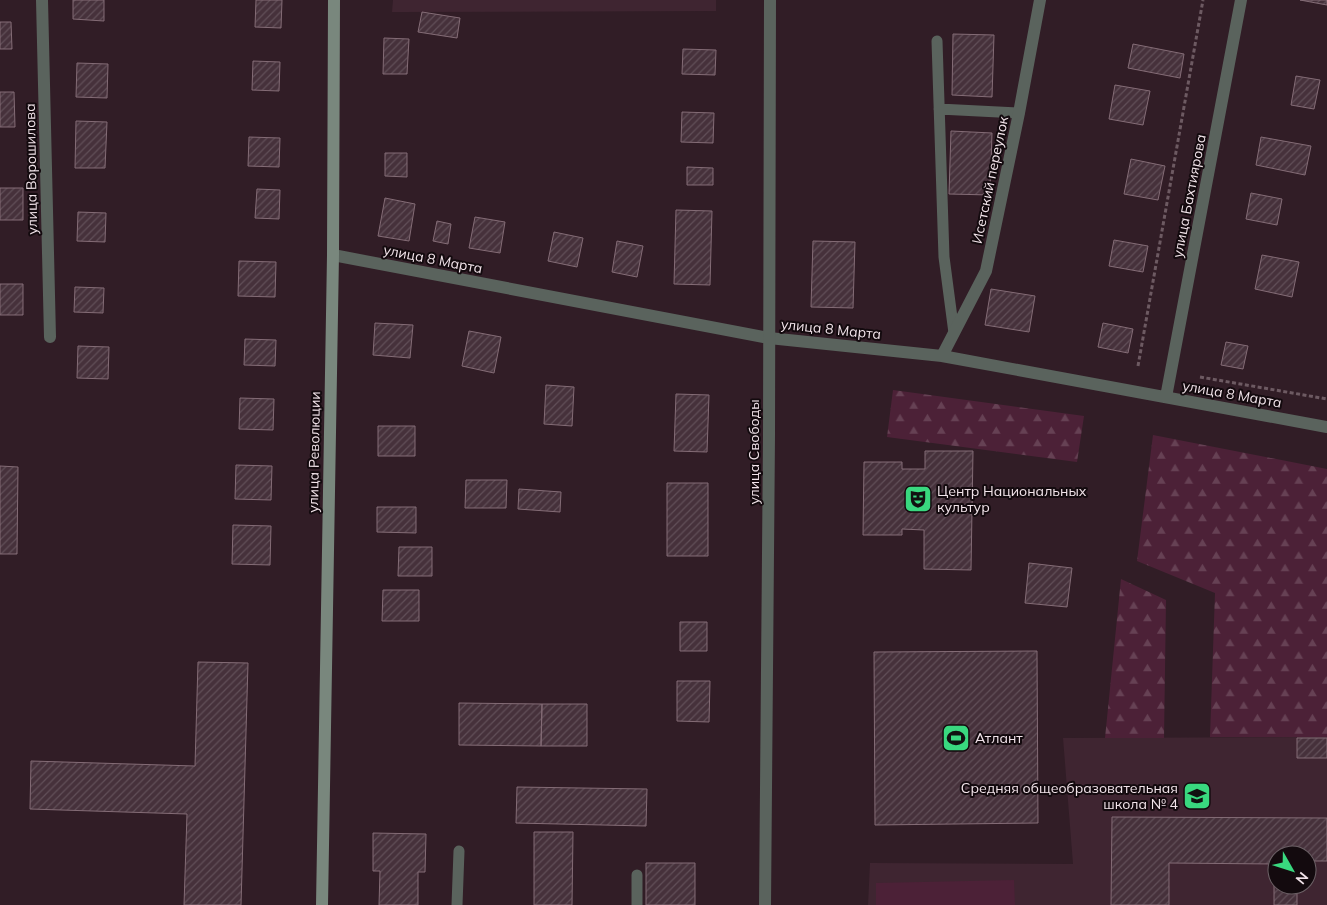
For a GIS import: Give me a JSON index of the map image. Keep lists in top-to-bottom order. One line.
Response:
{"streets":{"main road":["улица Революции"],"street":["улица Ворошилова","Исетский переулок","улица Бахтиярова","улица 8 Марта","улица Свободы"]},"crossings":[["Исетский переулок","улица 8 Марта"],["улица Бахтиярова","улица 8 Марта"],["улица 8 Марта","улица Революции"],["улица 8 Марта","улица Свободы"]],"places":{"theatre":["Центр Национальных культур"],"sports":["Атлант"],"school or university":["Средняя общеобразовательная школа № 4"]},"north":"bottom right"}
